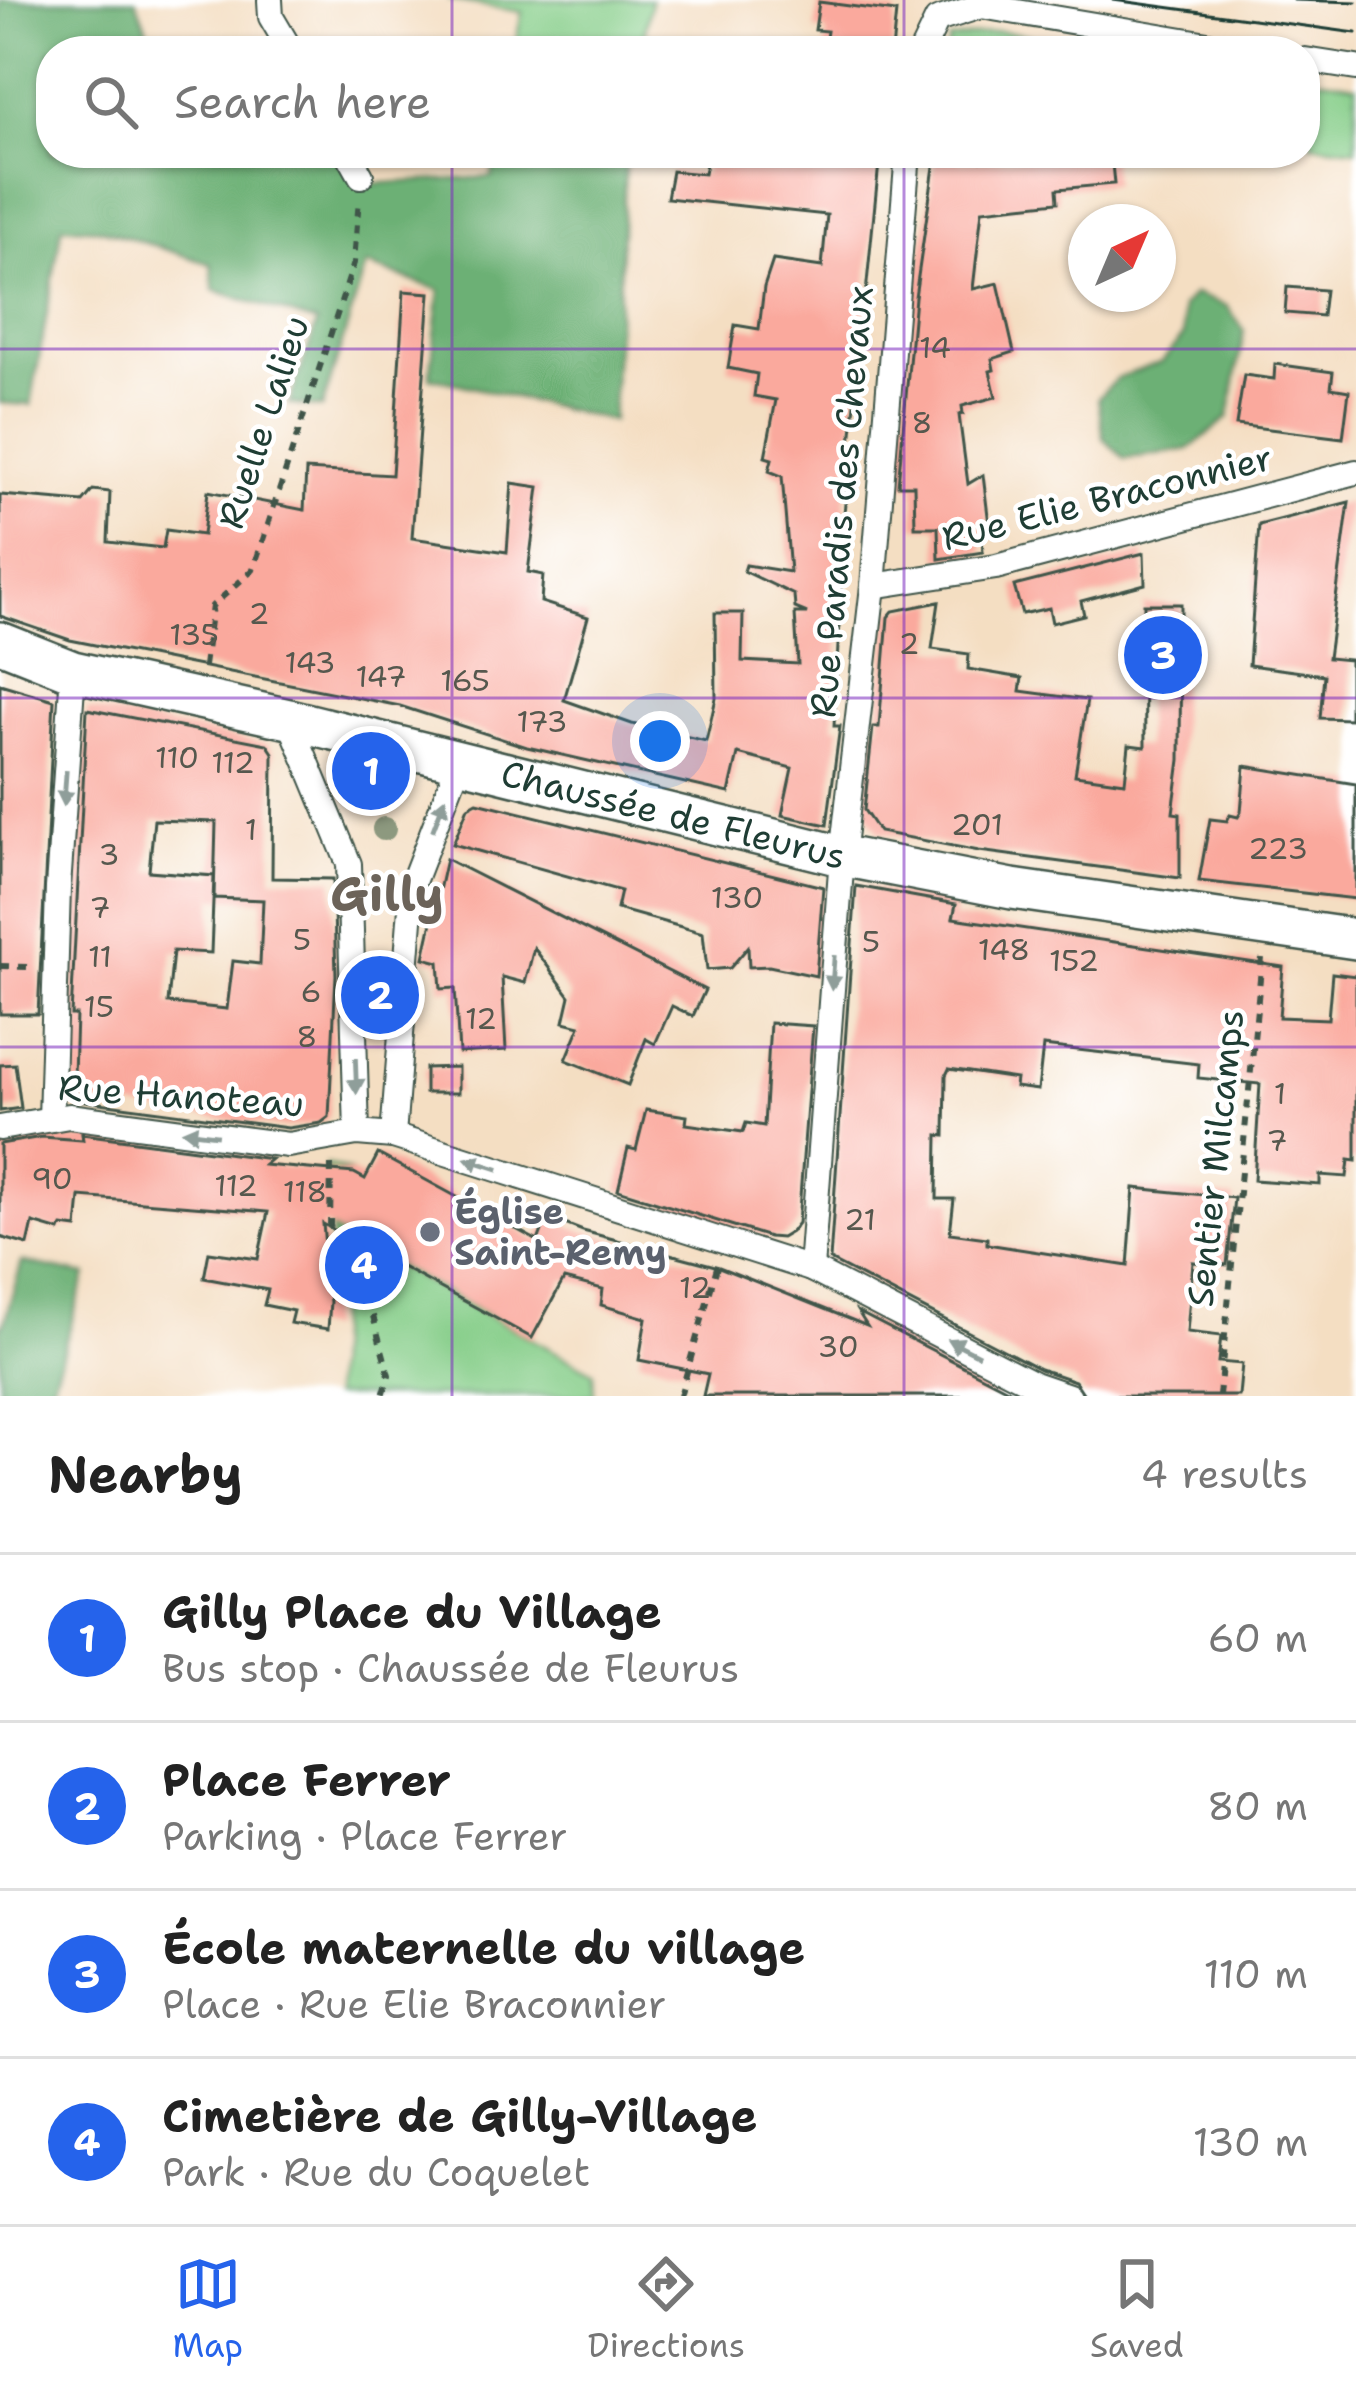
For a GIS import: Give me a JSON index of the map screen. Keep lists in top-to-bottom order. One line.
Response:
{"streets":{"main road":["Chaussée de Fleurus"],"street":["Rue Elie Braconnier","Rue Paradis des Chevaux","Rue Hanoteau"],"path":["Ruelle Lalieu","Sentier Milcamps"]},"crossings":[["Ruelle Lalieu","Chaussée de Fleurus"],["Rue Elie Braconnier","Rue Paradis des Chevaux"],["Rue Paradis des Chevaux","Chaussée de Fleurus"],["Rue Paradis des Chevaux","Rue Hanoteau"],["Chaussée de Fleurus","Sentier Milcamps"]],"one_way":["Rue Paradis des Chevaux","Rue Hanoteau"],"districts":["Gilly"],"places":["Église Saint-Remy"],"house_numbers":["14","8","2","135","2","143","147","165","173","110","112","201","1","223","3","130","7","5","5","148","11","152","6","15","12","8","1","7","90","112","118","21","12","30"],"north":"top right","page":{"search":"Search here","pins":["3","1","2","4"],"heading":["Nearby","4 results"],"list":[{"mark":"1","name":"Gilly Place du Village","note":"Bus stop · Chaussée de Fleurus","value":"60 m"},{"mark":"2","name":"Place Ferrer","note":"Parking · Place Ferrer","value":"80 m"},{"mark":"3","name":"École maternelle du village","note":"Place · Rue Elie Braconnier","value":"110 m"},{"mark":"4","name":"Cimetière de Gilly-Village","note":"Park · Rue du Coquelet","value":"130 m"}],"nav":["Map","Directions","Saved"]}}
